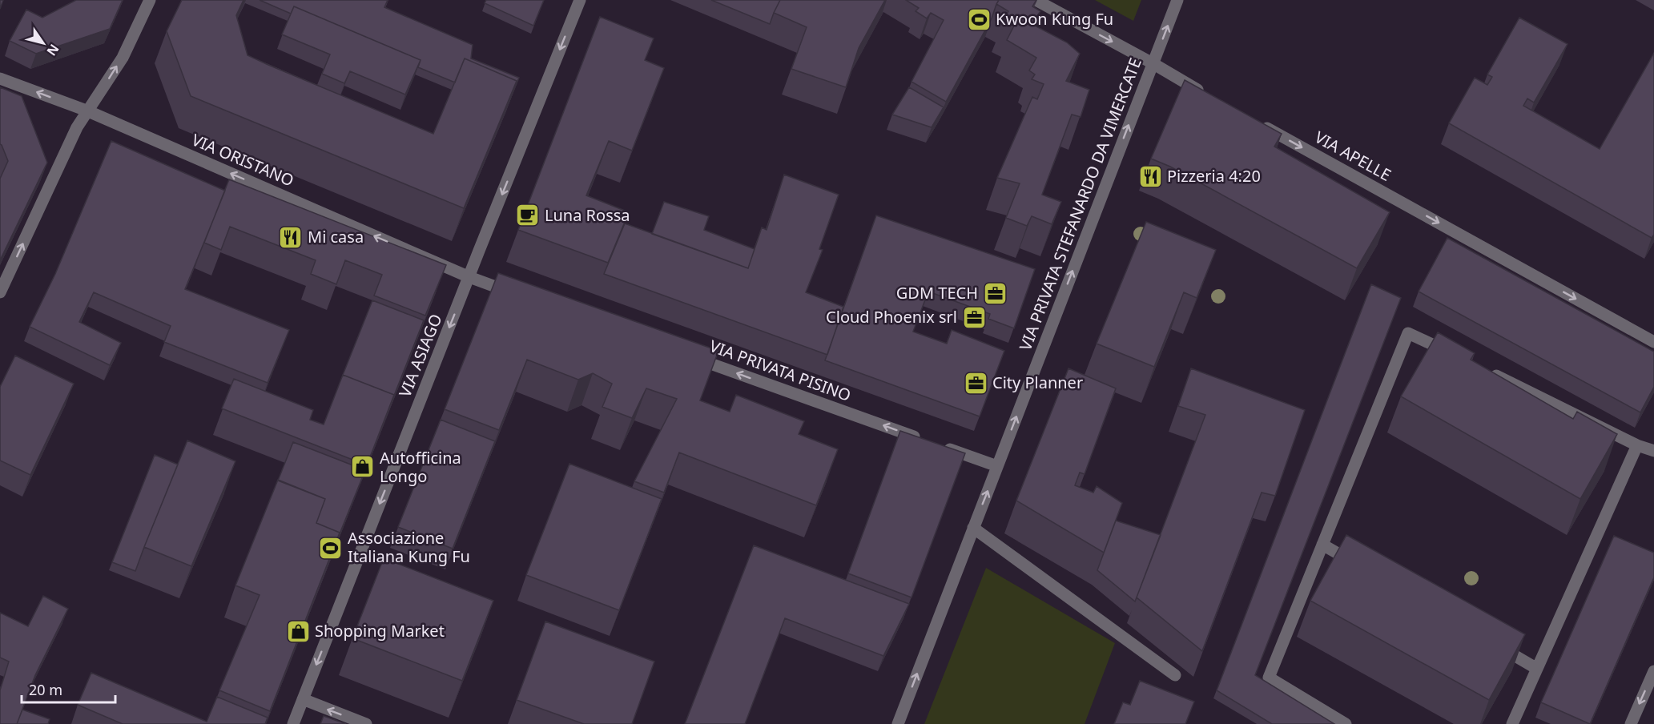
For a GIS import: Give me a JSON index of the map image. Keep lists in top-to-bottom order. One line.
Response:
{"streets":{"street":["VIA APELLE","VIA ORISTANO","VIA PRIVATA STEFANARDO DA VIMERCATE","VIA ASIAGO","VIA PRIVATA PISINO"]},"crossings":[["VIA ORISTANO","VIA ASIAGO"],["VIA PRIVATA STEFANARDO DA VIMERCATE","VIA PRIVATA PISINO"]],"one_way":["VIA APELLE","VIA ORISTANO","VIA PRIVATA STEFANARDO DA VIMERCATE","VIA ASIAGO","VIA PRIVATA PISINO"],"places":{"sports":["Kwoon Kung Fu","Associazione Italiana Kung Fu"],"restaurant":["Pizzeria 4:20","Mi casa"],"cafe":["Luna Rossa"],"office":["GDM TECH","Cloud Phoenix srl","City Planner"],"shop":["Autofficina Longo","Shopping Market"]},"scale_bar":"20 m","north":"bottom right"}
